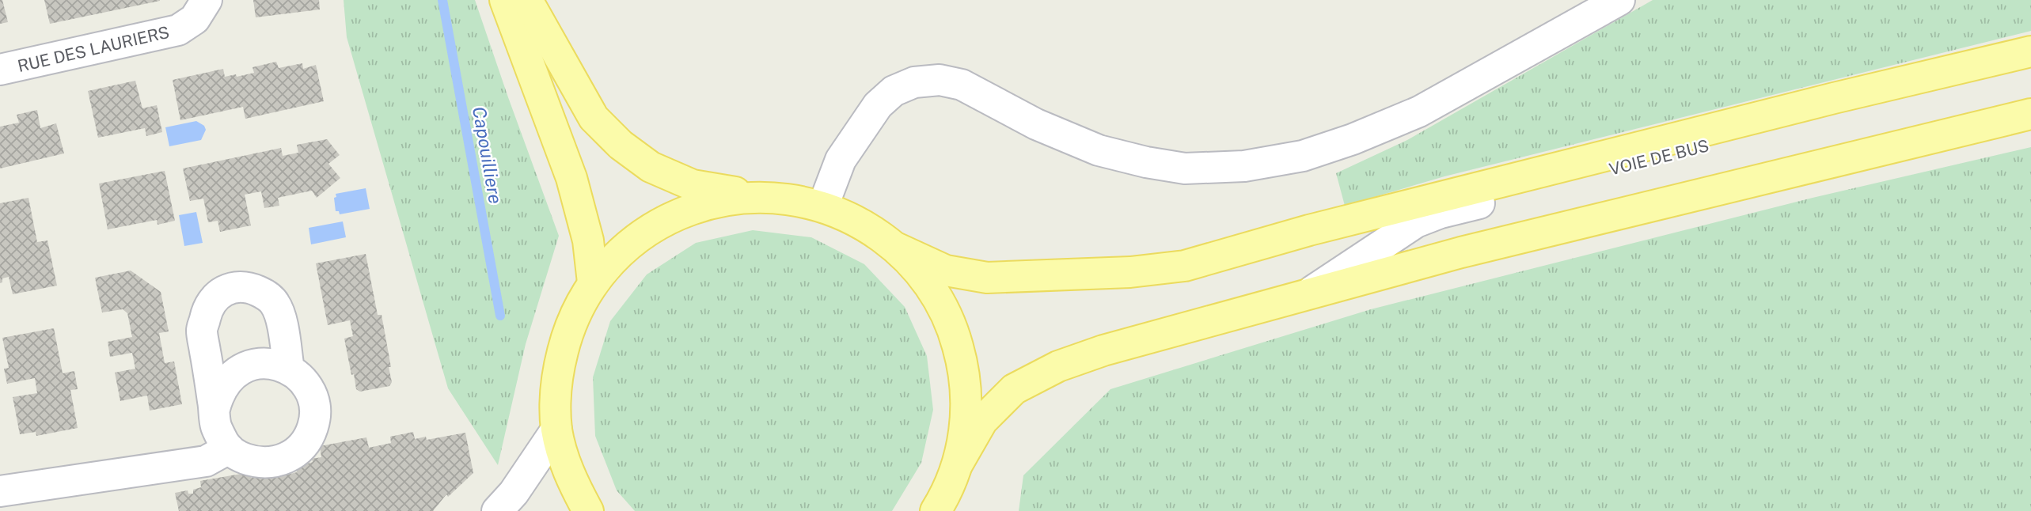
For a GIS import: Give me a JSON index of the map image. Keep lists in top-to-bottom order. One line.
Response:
{"streets":{"street":["RUE DES LAURIERS","VOIE DE BUS"]},"water":["Capouilliere"]}
